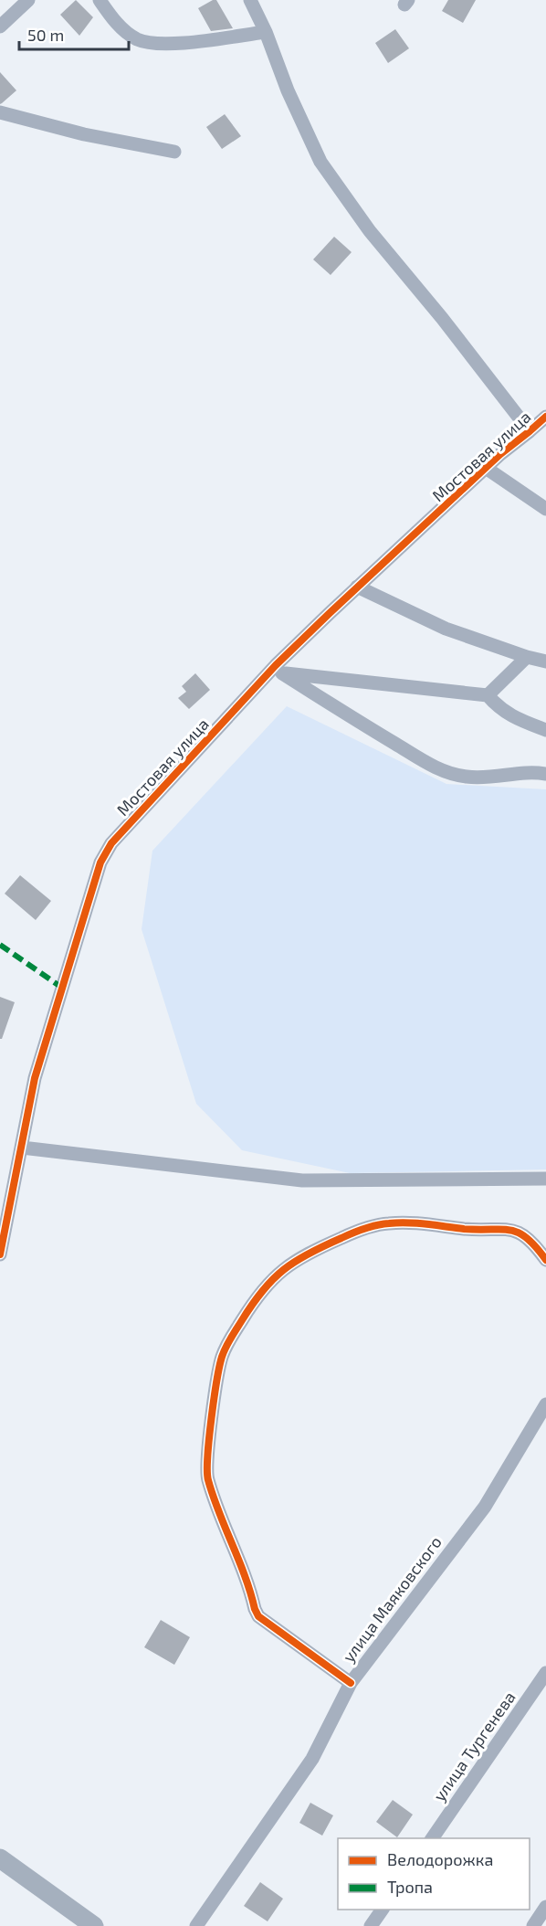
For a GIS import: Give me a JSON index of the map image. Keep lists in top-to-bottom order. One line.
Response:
{"streets":{"street":["Мостовая улица","улица Маяковского","улица Тургенева"]},"legend":["Велодорожка","Тропа"],"scale_bar":"50 m"}
